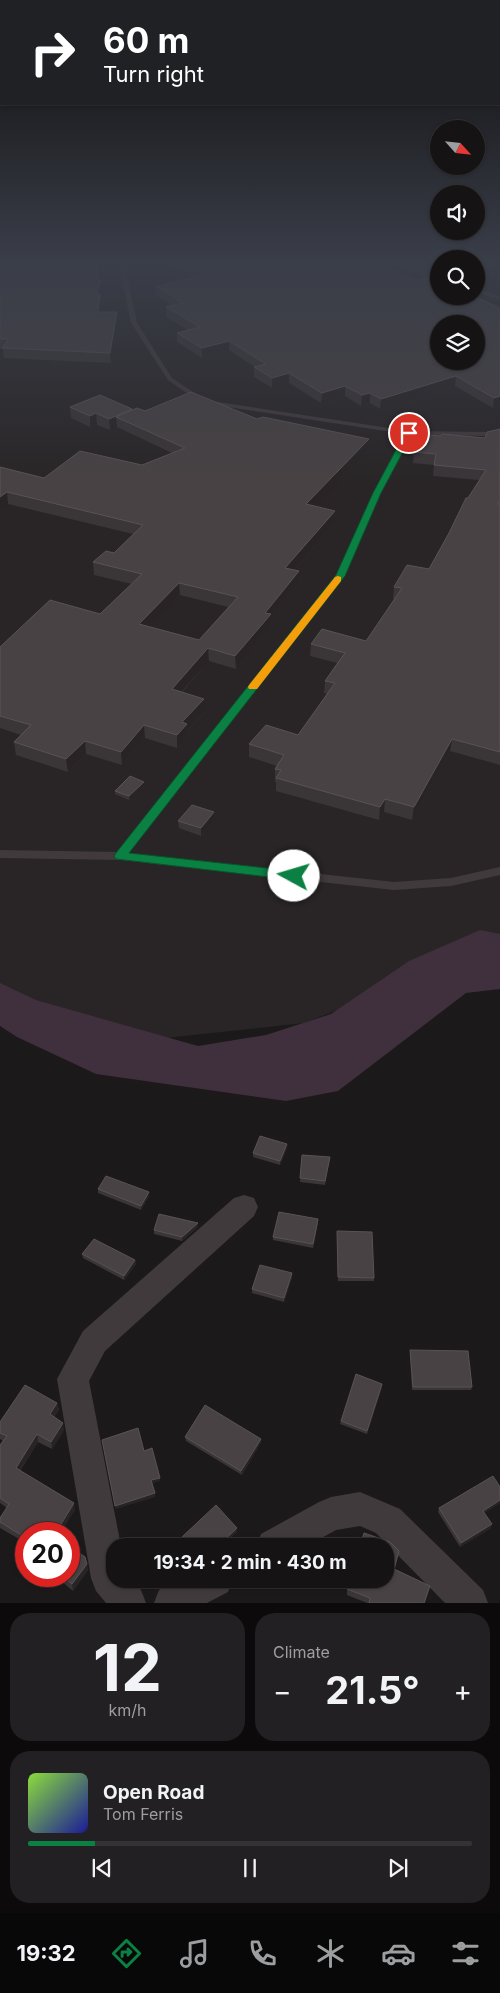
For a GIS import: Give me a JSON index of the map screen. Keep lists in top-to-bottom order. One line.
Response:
{"north":"bottom right","page":{"turn":["60 m","Turn right"],"limit":"20","trip":"19:34 · 2 min · 430 m","tile":[["12","km/h"],"Climate"],"heat":["−","21.5°","+"],"song":["Open Road","Tom Ferris"],"tabs":"19:32"}}
